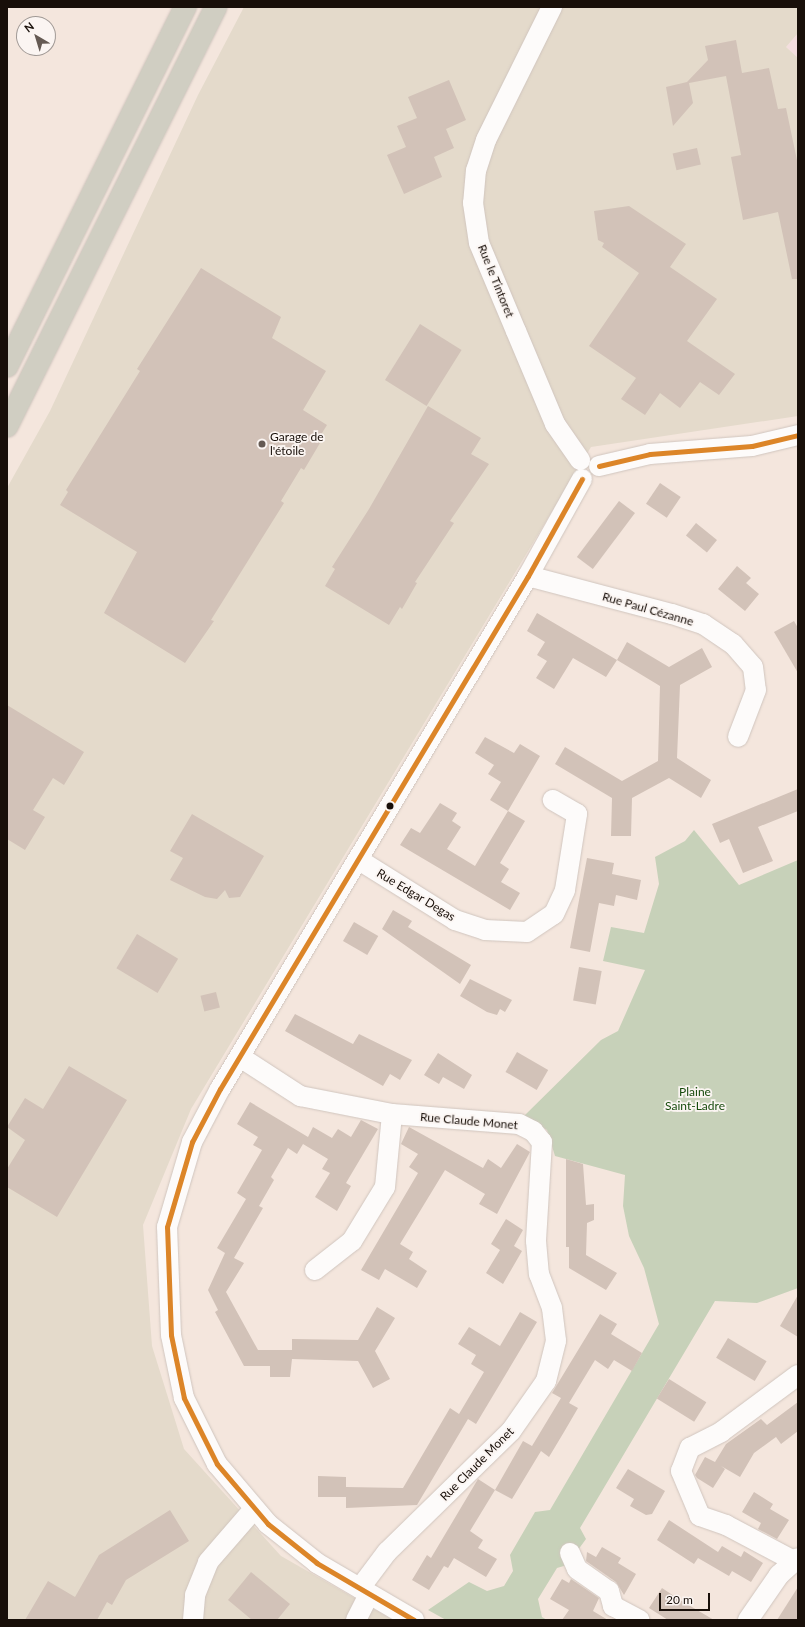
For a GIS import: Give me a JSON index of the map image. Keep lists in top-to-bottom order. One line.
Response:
{"streets":{"street":["Rue le Tintoret","Rue Paul Cézanne","Rue Edgar Degas","Rue Claude Monet"]},"parks":["Plaine Saint-Ladre"],"places":["Garage de l'étoile"],"scale_bar":"20 m","north":"top left"}
